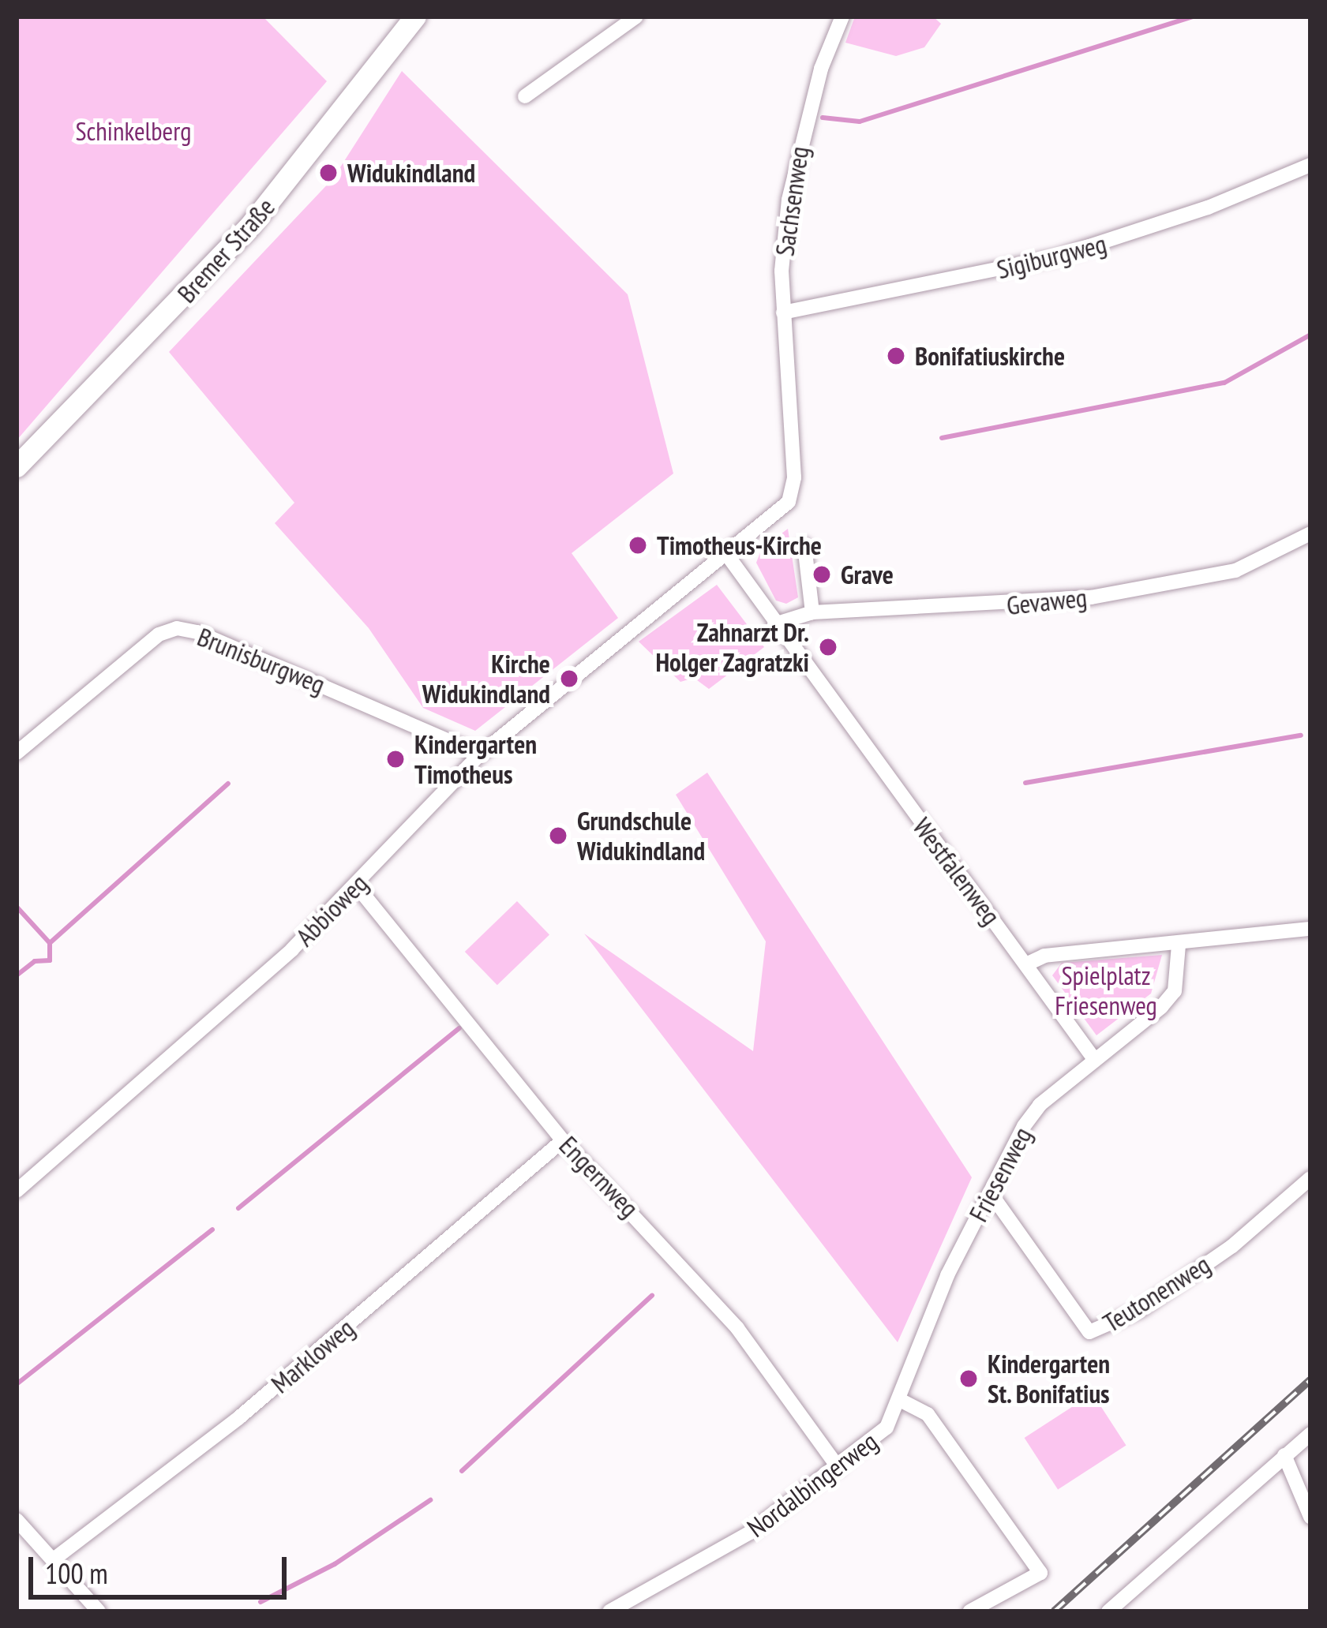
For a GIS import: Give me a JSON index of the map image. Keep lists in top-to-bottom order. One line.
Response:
{"streets":{"main road":["Bremer Straße"],"street":["Sachsenweg","Sigiburgweg","Gevaweg","Brunisburgweg","Westfalenweg","Abbioweg","Friesenweg","Engernweg","Teutonenweg","Markloweg","Nordalbingerweg"]},"crossings":[["Sachsenweg","Sigiburgweg"],["Sachsenweg","Westfalenweg"],["Sachsenweg","Abbioweg"],["Gevaweg","Westfalenweg"],["Brunisburgweg","Abbioweg"],["Westfalenweg","Abbioweg"],["Westfalenweg","Friesenweg"],["Abbioweg","Engernweg"],["Friesenweg","Teutonenweg"],["Friesenweg","Nordalbingerweg"],["Engernweg","Markloweg"],["Engernweg","Nordalbingerweg"]],"parks":["Schinkelberg","Spielplatz Friesenweg"],"places":["Widukindland","Bonifatiuskirche","Timotheus-Kirche","Grave","Zahnarzt Dr. Holger Zagratzki","Kirche Widukindland","Kindergarten Timotheus","Grundschule Widukindland","Kindergarten St. Bonifatius"],"scale_bar":"100 m"}
